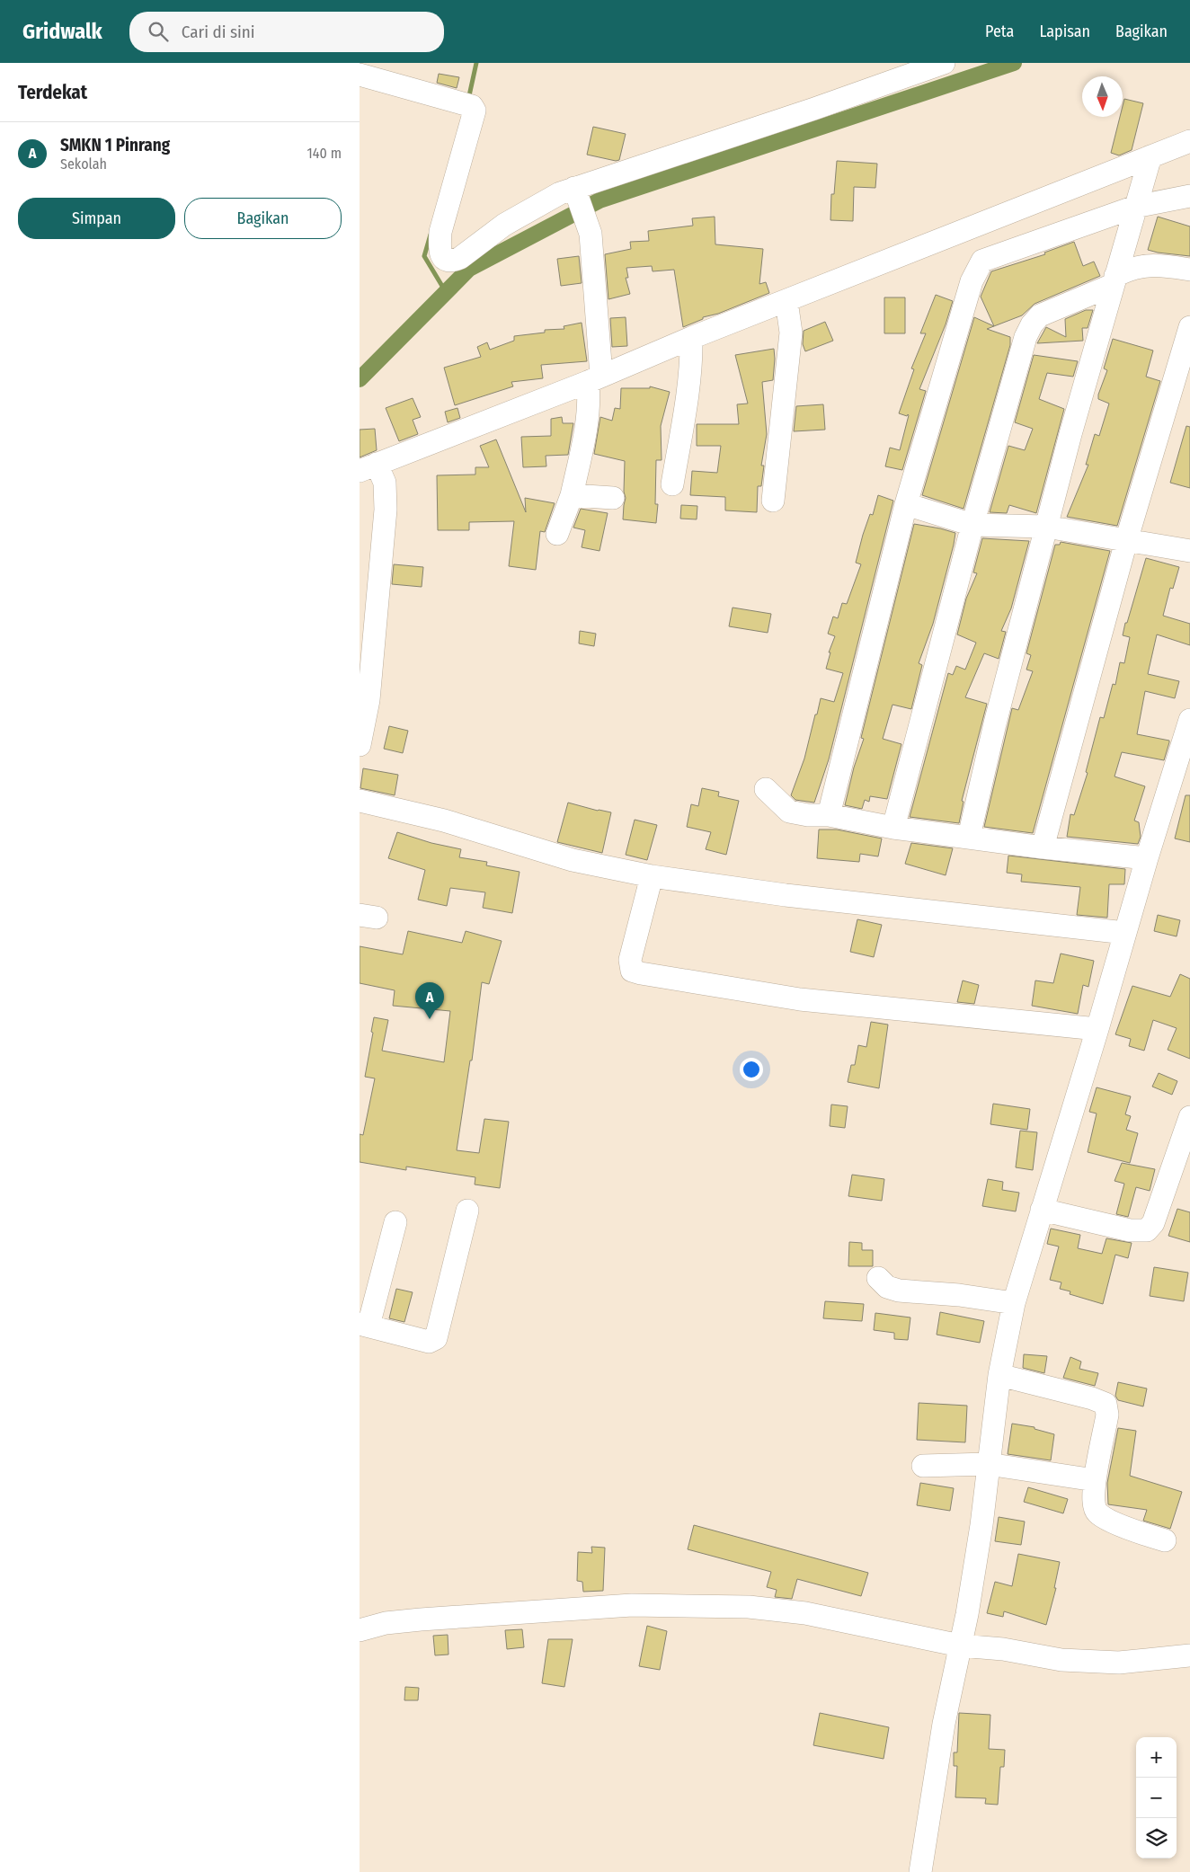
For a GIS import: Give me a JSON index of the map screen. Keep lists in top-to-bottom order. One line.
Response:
{"north":"bottom","page":{"header":"Gridwalk","search":"Cari di sini","nav":["Peta","Lapisan","Bagikan"],"heading":"Terdekat","list":[{"mark":"A","name":"SMKN 1 Pinrang","note":"Sekolah","value":"140 m"}],"buttons":["Simpan","Bagikan"],"pins":"A","map_buttons":["+","−"]}}
